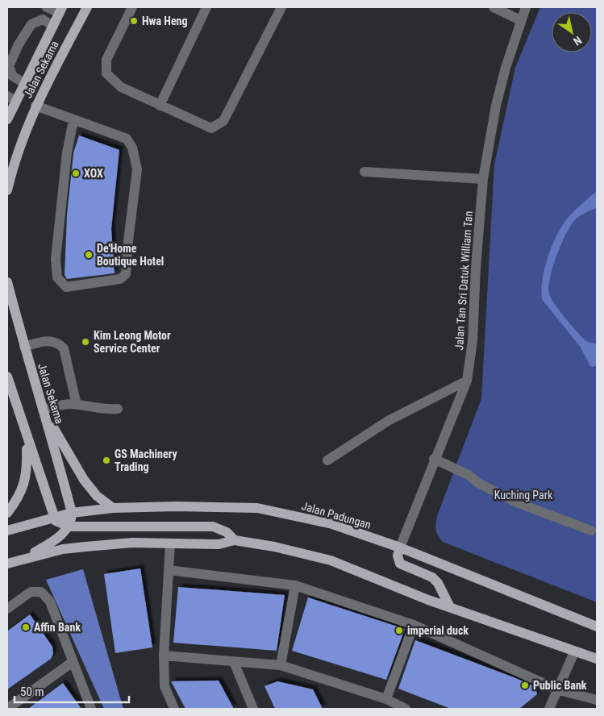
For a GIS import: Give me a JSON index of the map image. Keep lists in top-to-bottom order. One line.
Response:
{"streets":{"main road":["Jalan Sekama","Jalan Padungan"],"street":["Jalan Tan Sri Datuk William Tan"]},"crossings":[["Jalan Sekama","Jalan Padungan"],["Jalan Tan Sri Datuk William Tan","Jalan Padungan"]],"parks":["Kuching Park"],"places":["Hwa Heng","XOX","De'Home Boutique Hotel","Kim Leong Motor Service Center","GS Machinery Trading","Affin Bank","imperial duck","Public Bank"],"scale_bar":"50 m","north":"bottom right"}
